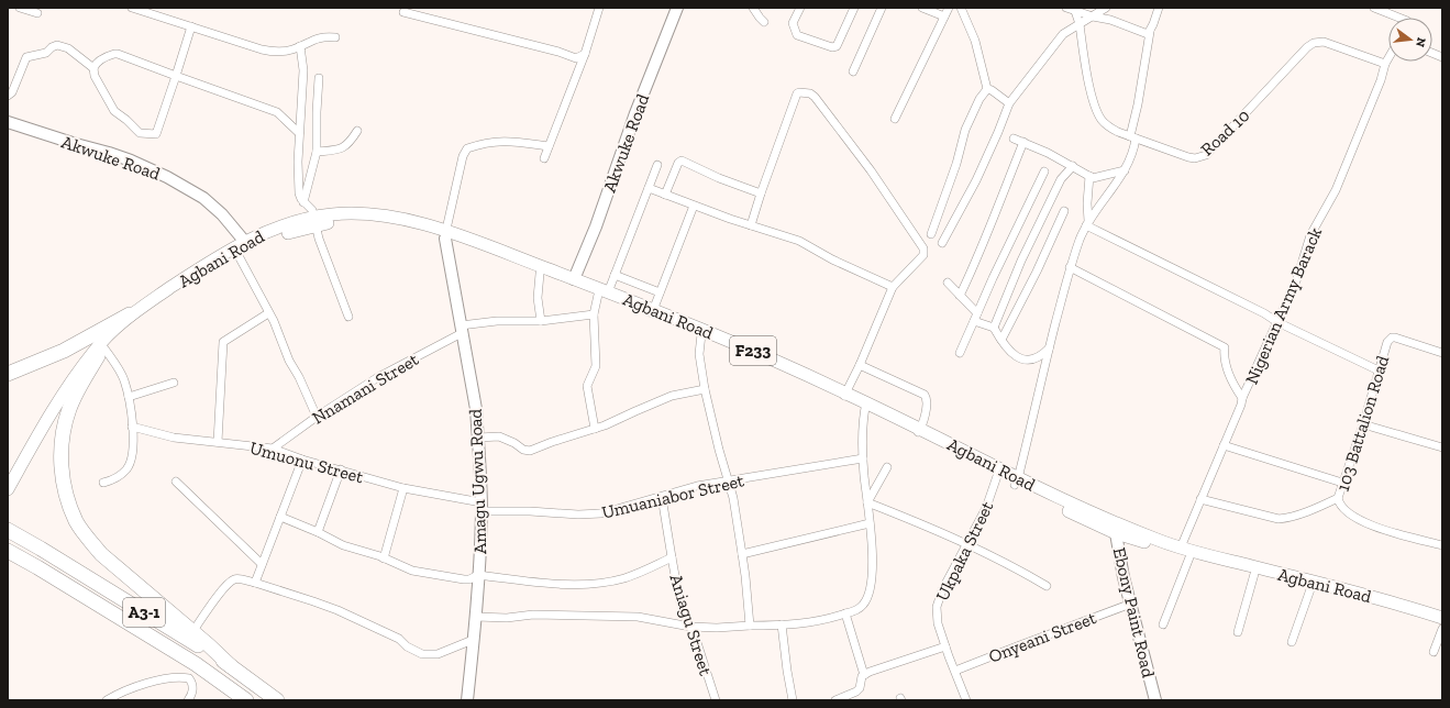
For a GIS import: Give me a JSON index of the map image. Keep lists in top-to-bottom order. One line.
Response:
{"streets":{"highway":["A3-1"],"main road":["Agbani Road","F233"],"street":["Road 10","Akwuke Road","Nigerian Army Barack","Nnamani Street","103 Battalion Road","Umuonu Street","Amagu Ugwu Road","Umuaniabor Street","Ukpaka Street","Ebony Paint Road","Aniagu Street","Onyeani Street"]},"crossings":[["Road 10","Nigerian Army Barack"],["Akwuke Road","Agbani Road"],["Agbani Road","Nigerian Army Barack"],["Agbani Road","Amagu Ugwu Road"],["Agbani Road","Ukpaka Street"],["Agbani Road","Ebony Paint Road"],["Nnamani Street","Umuonu Street"],["Nnamani Street","Amagu Ugwu Road"],["Umuonu Street","Amagu Ugwu Road"],["Umuonu Street","Umuaniabor Street"],["Amagu Ugwu Road","Umuaniabor Street"],["Umuaniabor Street","Aniagu Street"],["Ukpaka Street","Onyeani Street"],["Ebony Paint Road","Onyeani Street"]],"north":"right"}
